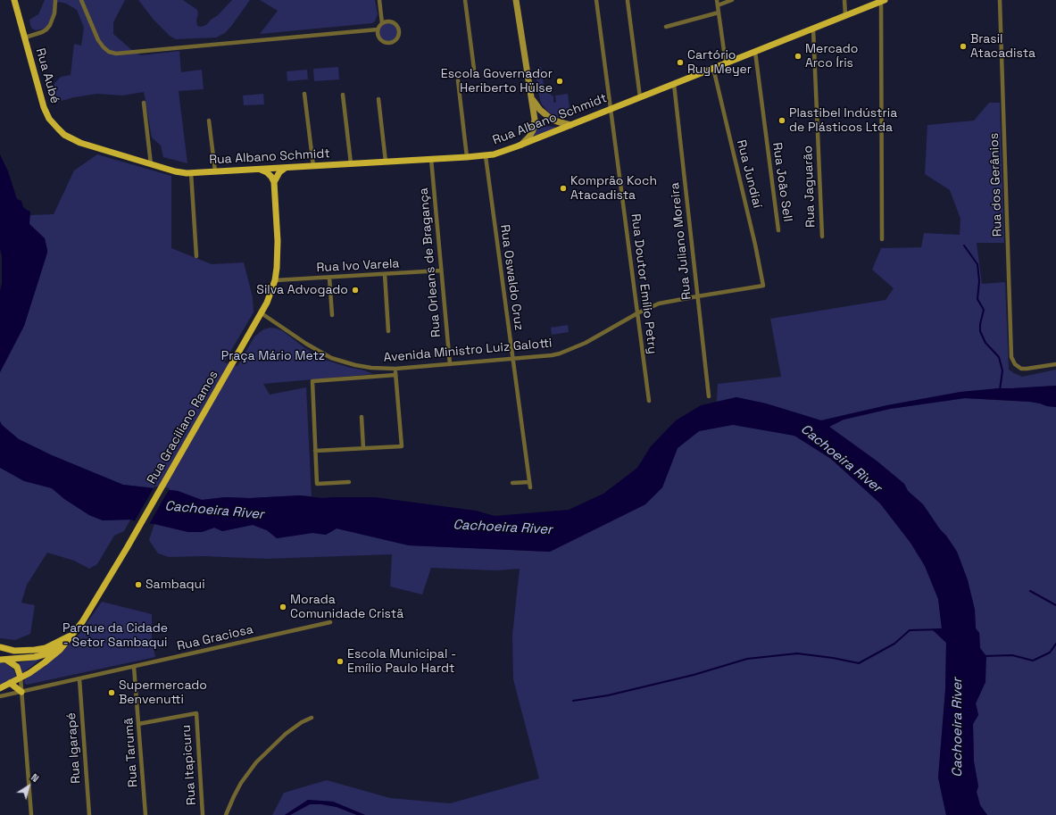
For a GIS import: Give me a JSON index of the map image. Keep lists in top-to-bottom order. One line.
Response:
{"streets":{"main road":["Rua Aubé","Rua Albano Schmidt","Rua Graciliano Ramos"],"street":["Rua Jundiaí","Rua João Sell","Rua dos Gerânios","Rua Jaguarão","Rua Juliano Moreira","Rua Orleans de Bragança","Rua Ivo Varela","Rua Oswaldo Cruz","Rua Doutor Emílio Petry","Avenida Ministro Luiz Galotti","Rua Graciosa","Rua Igarapé","Rua Tarumã","Rua Itapicuru"]},"crossings":[["Rua Aubé","Rua Albano Schmidt"],["Rua Albano Schmidt","Rua Jundiaí"],["Rua Albano Schmidt","Rua João Sell"],["Rua Albano Schmidt","Rua Jaguarão"],["Rua Albano Schmidt","Rua Juliano Moreira"],["Rua Albano Schmidt","Rua Orleans de Bragança"],["Rua Albano Schmidt","Rua Oswaldo Cruz"],["Rua Albano Schmidt","Rua Doutor Emílio Petry"],["Rua Jundiaí","Avenida Ministro Luiz Galotti"],["Rua Juliano Moreira","Avenida Ministro Luiz Galotti"],["Rua Orleans de Bragança","Rua Ivo Varela"],["Rua Orleans de Bragança","Avenida Ministro Luiz Galotti"],["Rua Ivo Varela","Rua Graciliano Ramos"],["Rua Oswaldo Cruz","Avenida Ministro Luiz Galotti"],["Rua Doutor Emílio Petry","Avenida Ministro Luiz Galotti"],["Avenida Ministro Luiz Galotti","Rua Graciliano Ramos"],["Rua Graciosa","Rua Igarapé"],["Rua Graciosa","Rua Tarumã"],["Rua Tarumã","Rua Itapicuru"]],"water":["Cachoeira River"],"parks":["Praça Mário Metz","Parque da Cidade - Setor Sambaqui"],"places":["Brasil Atacadista","Mercado Arco Íris","Cartório Ruy Meyer","Escola Governador Heriberto Hülse","Plastibel Indústria de Plásticos Ltda","Komprão Koch Atacadista","Silva Advogado","Sambaqui","Morada Comunidade Cristã","Escola Municipal - Emílio Paulo Hardt","Supermercado Benvenutti"],"north":"top right"}
